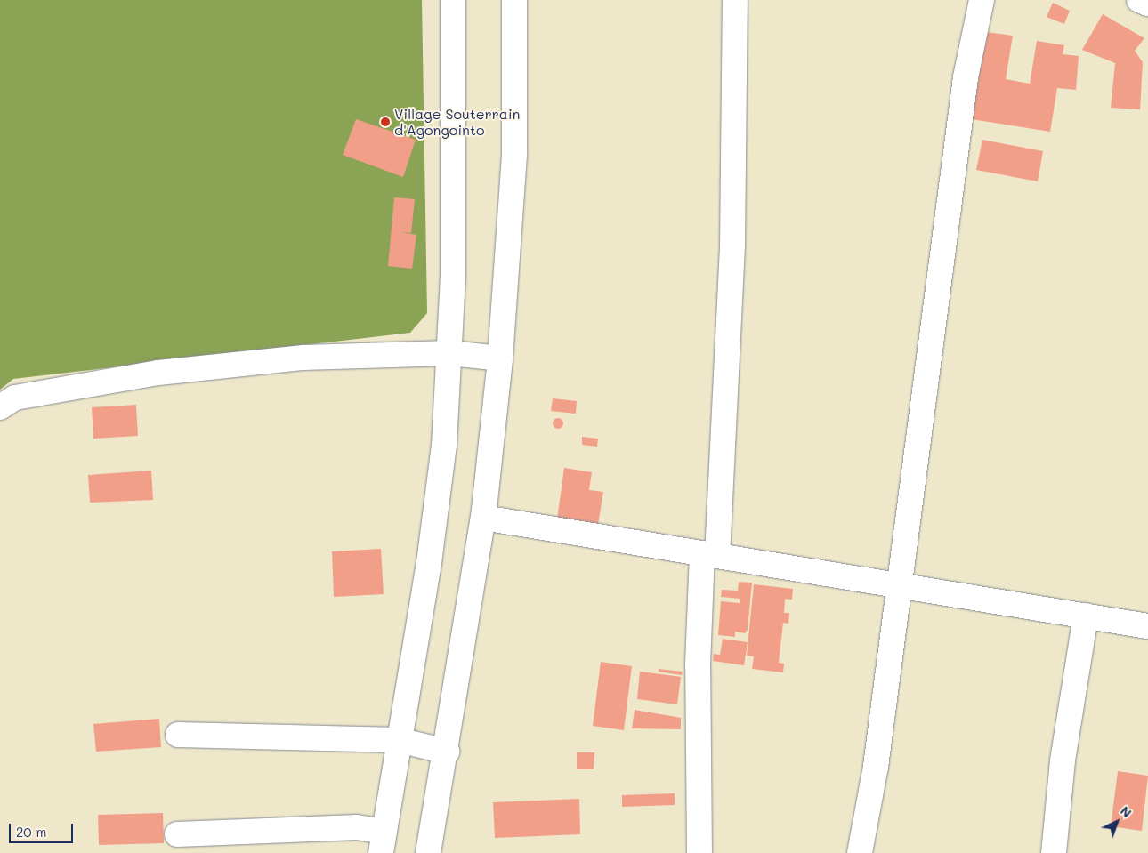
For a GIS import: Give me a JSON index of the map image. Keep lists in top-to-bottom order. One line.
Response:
{"places":["Village Souterrain d'Agongointo"],"scale_bar":"20 m","north":"top right"}
